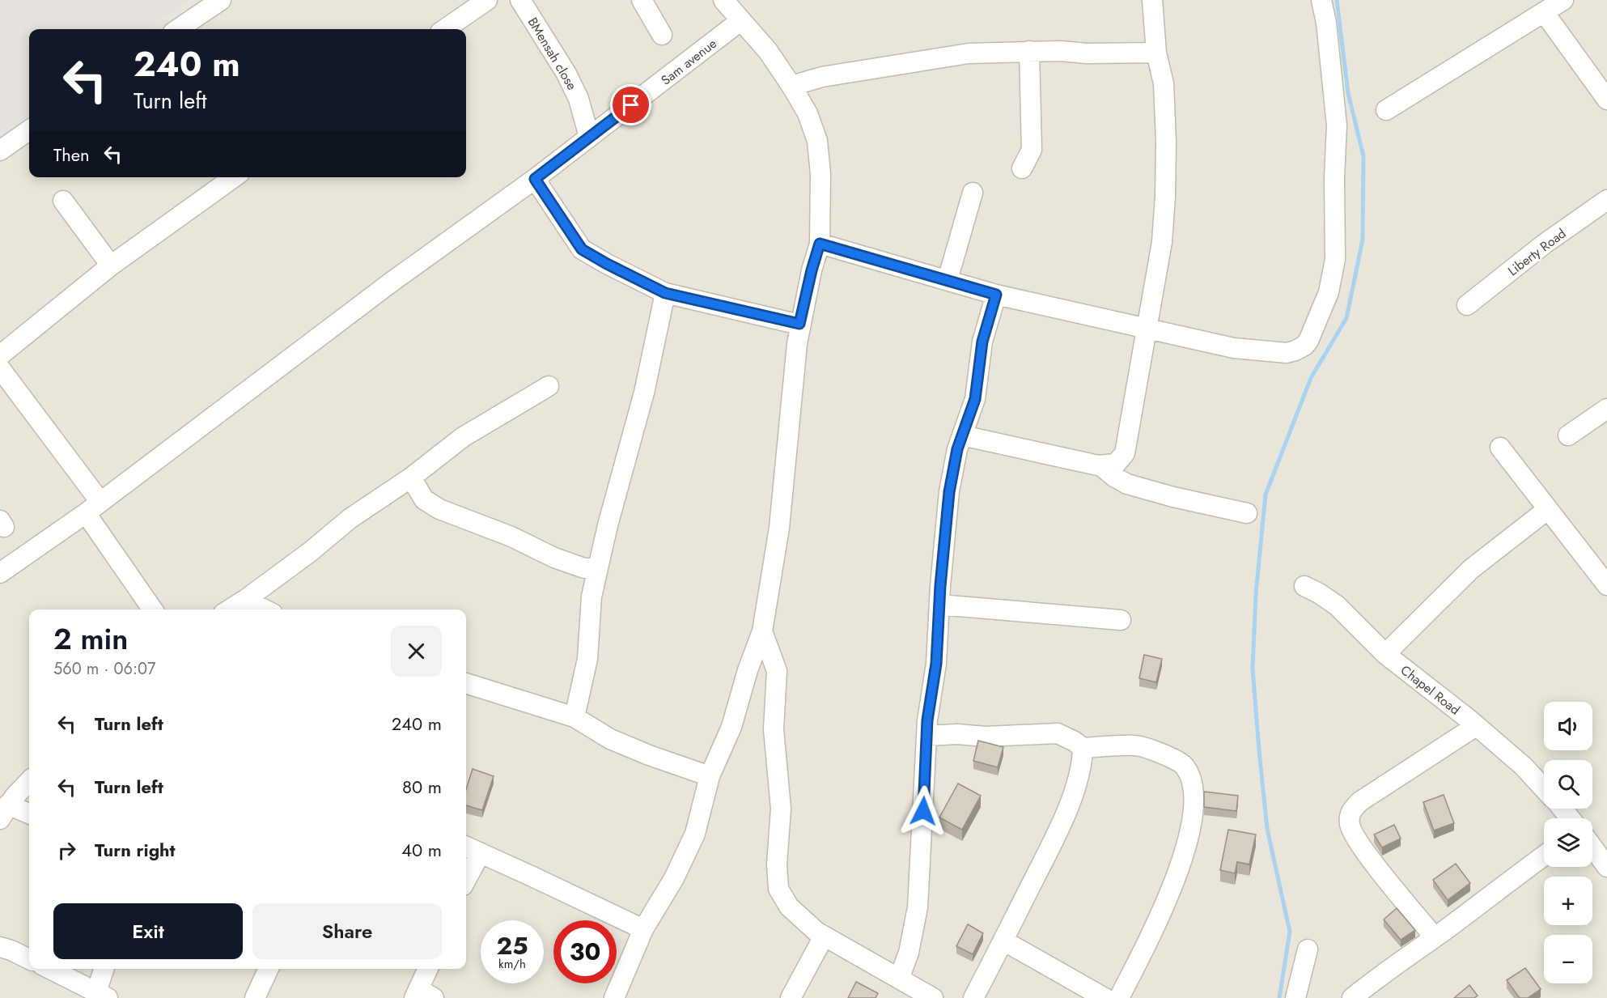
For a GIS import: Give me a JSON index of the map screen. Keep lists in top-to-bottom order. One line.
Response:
{"streets":{"street":["BMensah close","Sam avenue","Liberty Road","Chapel Road"]},"crossings":[["BMensah close","Sam avenue"]],"page":{"turn":["240 m","Turn left"],"then":"Then","heading":["2 min","560 m · 06:07"],"list":[{"name":"Turn left","value":"240 m"},{"name":"Turn left","value":"80 m"},{"name":"Turn right","value":"40 m"}],"map_buttons":["+","−"],"buttons":["Exit","Share"],"speed":"25 km/h","limit":"30"}}
